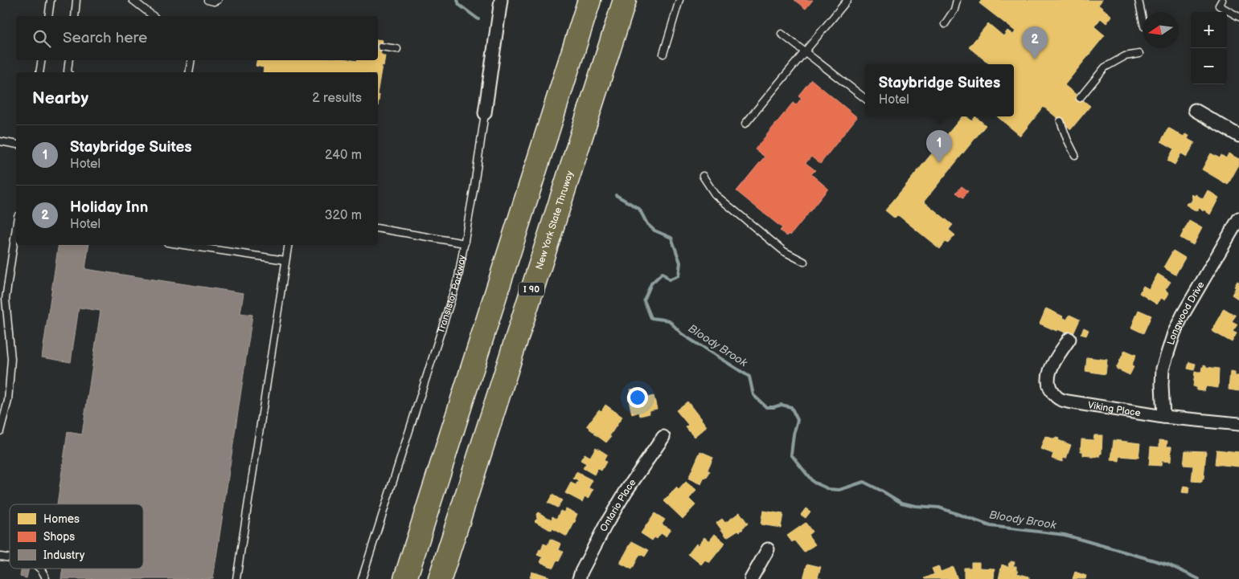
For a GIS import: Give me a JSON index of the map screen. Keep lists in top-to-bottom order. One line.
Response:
{"streets":{"highway":["New York State Thruway","I 90"],"street":["Transistor Parkway","Longwood Drive","Viking Place","Ontario Place"]},"crossings":[["Longwood Drive","Viking Place"]],"water":["Bloody Brook"],"legend":["Homes","Shops","Industry"],"north":"left","page":{"map_buttons":["+","−"],"search":"Search here","pins":["2","1"],"popup":["Staybridge Suites","Hotel"],"heading":["Nearby","2 results"],"list":[{"mark":"1","name":"Staybridge Suites","note":"Hotel","value":"240 m"},{"mark":"2","name":"Holiday Inn","note":"Hotel","value":"320 m"}]}}
